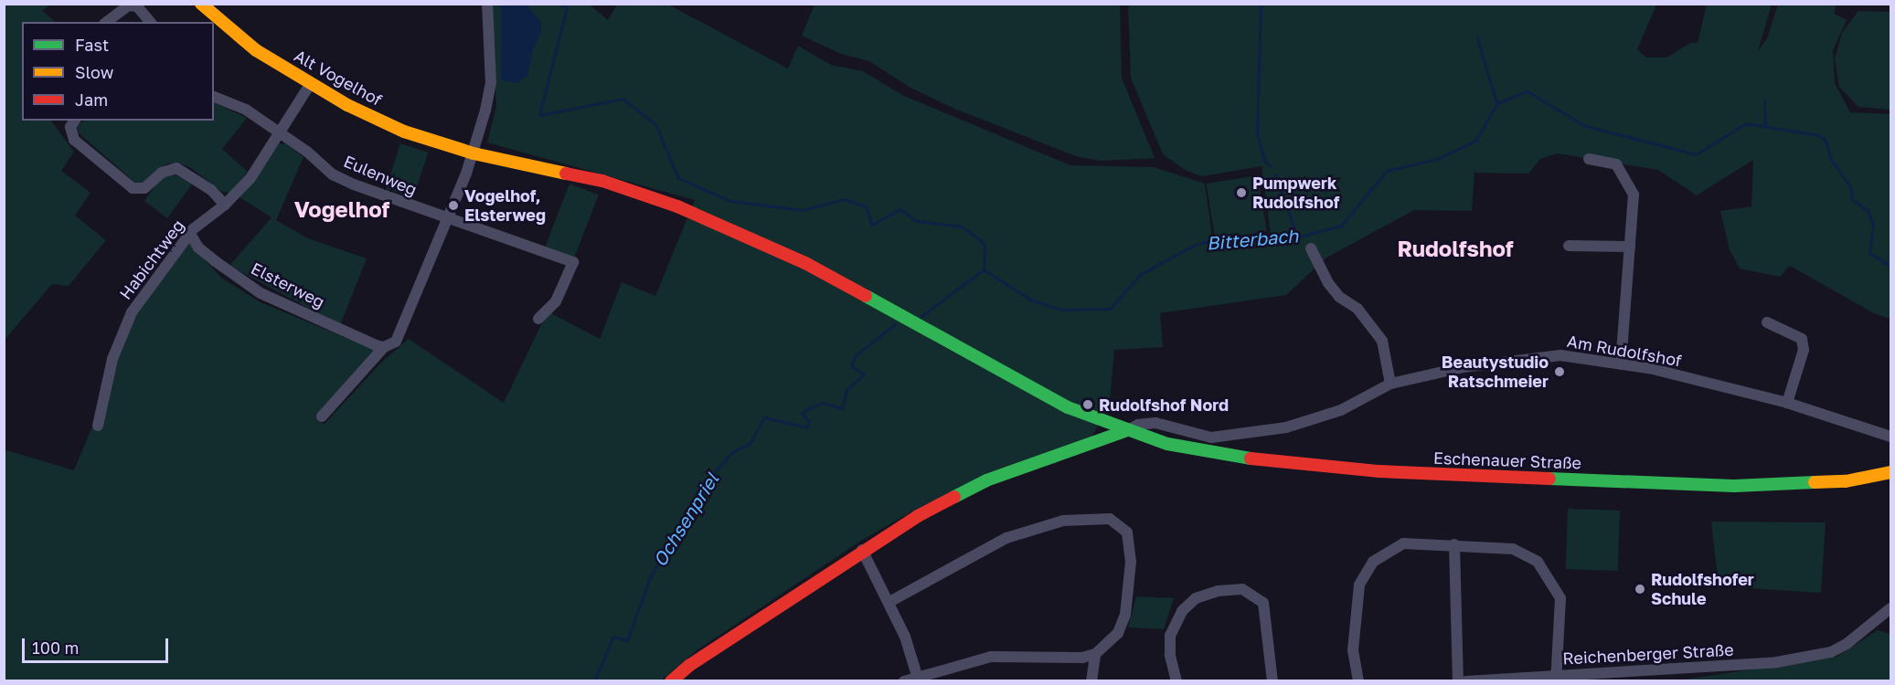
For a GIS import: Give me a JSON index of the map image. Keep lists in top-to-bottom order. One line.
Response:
{"streets":{"main road":["Alt Vogelhof","Eschenauer Straße"],"street":["Eulenweg","Habichtweg","Elsterweg","Am Rudolfshof","Reichenberger Straße"]},"crossings":[["Alt Vogelhof","Habichtweg"],["Alt Vogelhof","Eschenauer Straße"],["Eulenweg","Habichtweg"],["Habichtweg","Elsterweg"],["Am Rudolfshof","Eschenauer Straße"]],"districts":["Vogelhof","Rudolfshof"],"water":["Bitterbach","Ochsenpriel"],"places":["Pumpwerk Rudolfshof","Vogelhof, Elsterweg","Beautystudio Ratschmeier","Rudolfshof Nord","Rudolfshofer Schule"],"legend":["Fast","Slow","Jam"],"scale_bar":"100 m"}
